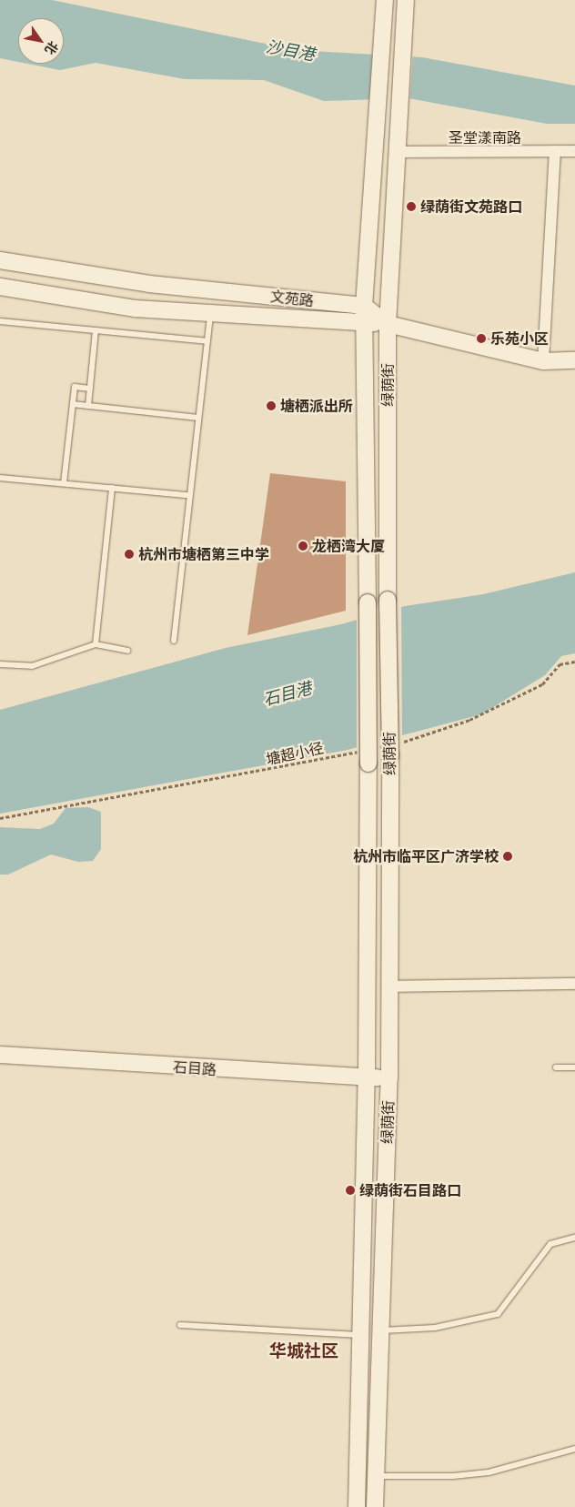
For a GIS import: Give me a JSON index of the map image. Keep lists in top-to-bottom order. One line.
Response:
{"streets":{"main road":["文苑路","绿荫街","石目路"],"street":["圣堂漾南路"],"path":["塘超小径"]},"crossings":[["圣堂漾南路","绿荫街"],["文苑路","绿荫街"],["绿荫街","塘超小径"],["绿荫街","石目路"]],"districts":["华城社区"],"water":["沙目港","石目港"],"places":["绿荫街文苑路口","乐苑小区","塘栖派出所","龙栖湾大厦","杭州市塘栖第三中学","杭州市临平区广济学校","绿荫街石目路口"],"north":"bottom right"}
